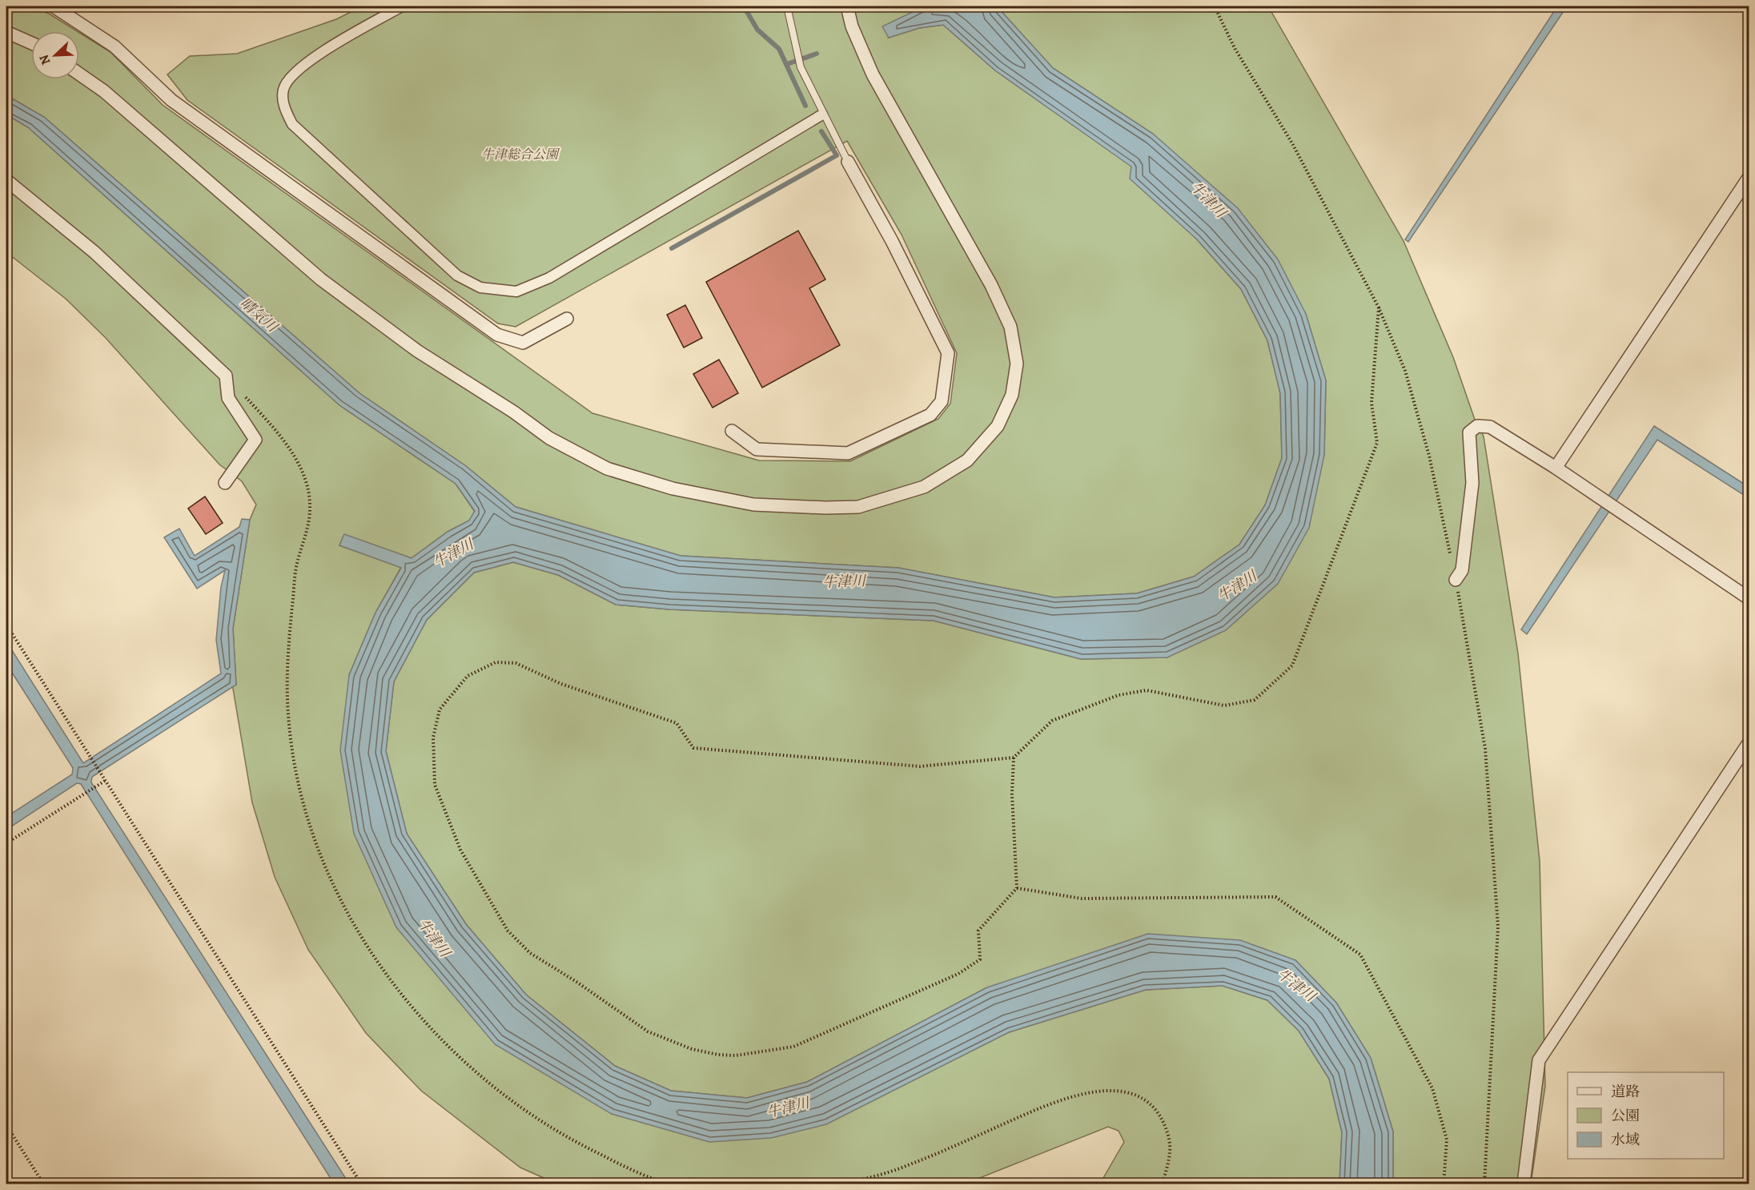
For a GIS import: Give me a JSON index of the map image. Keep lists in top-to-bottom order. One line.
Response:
{"water":["牛津川","晴気川"],"parks":["牛津総合公園"],"legend":["道路","公園","水域"],"north":"bottom left"}
